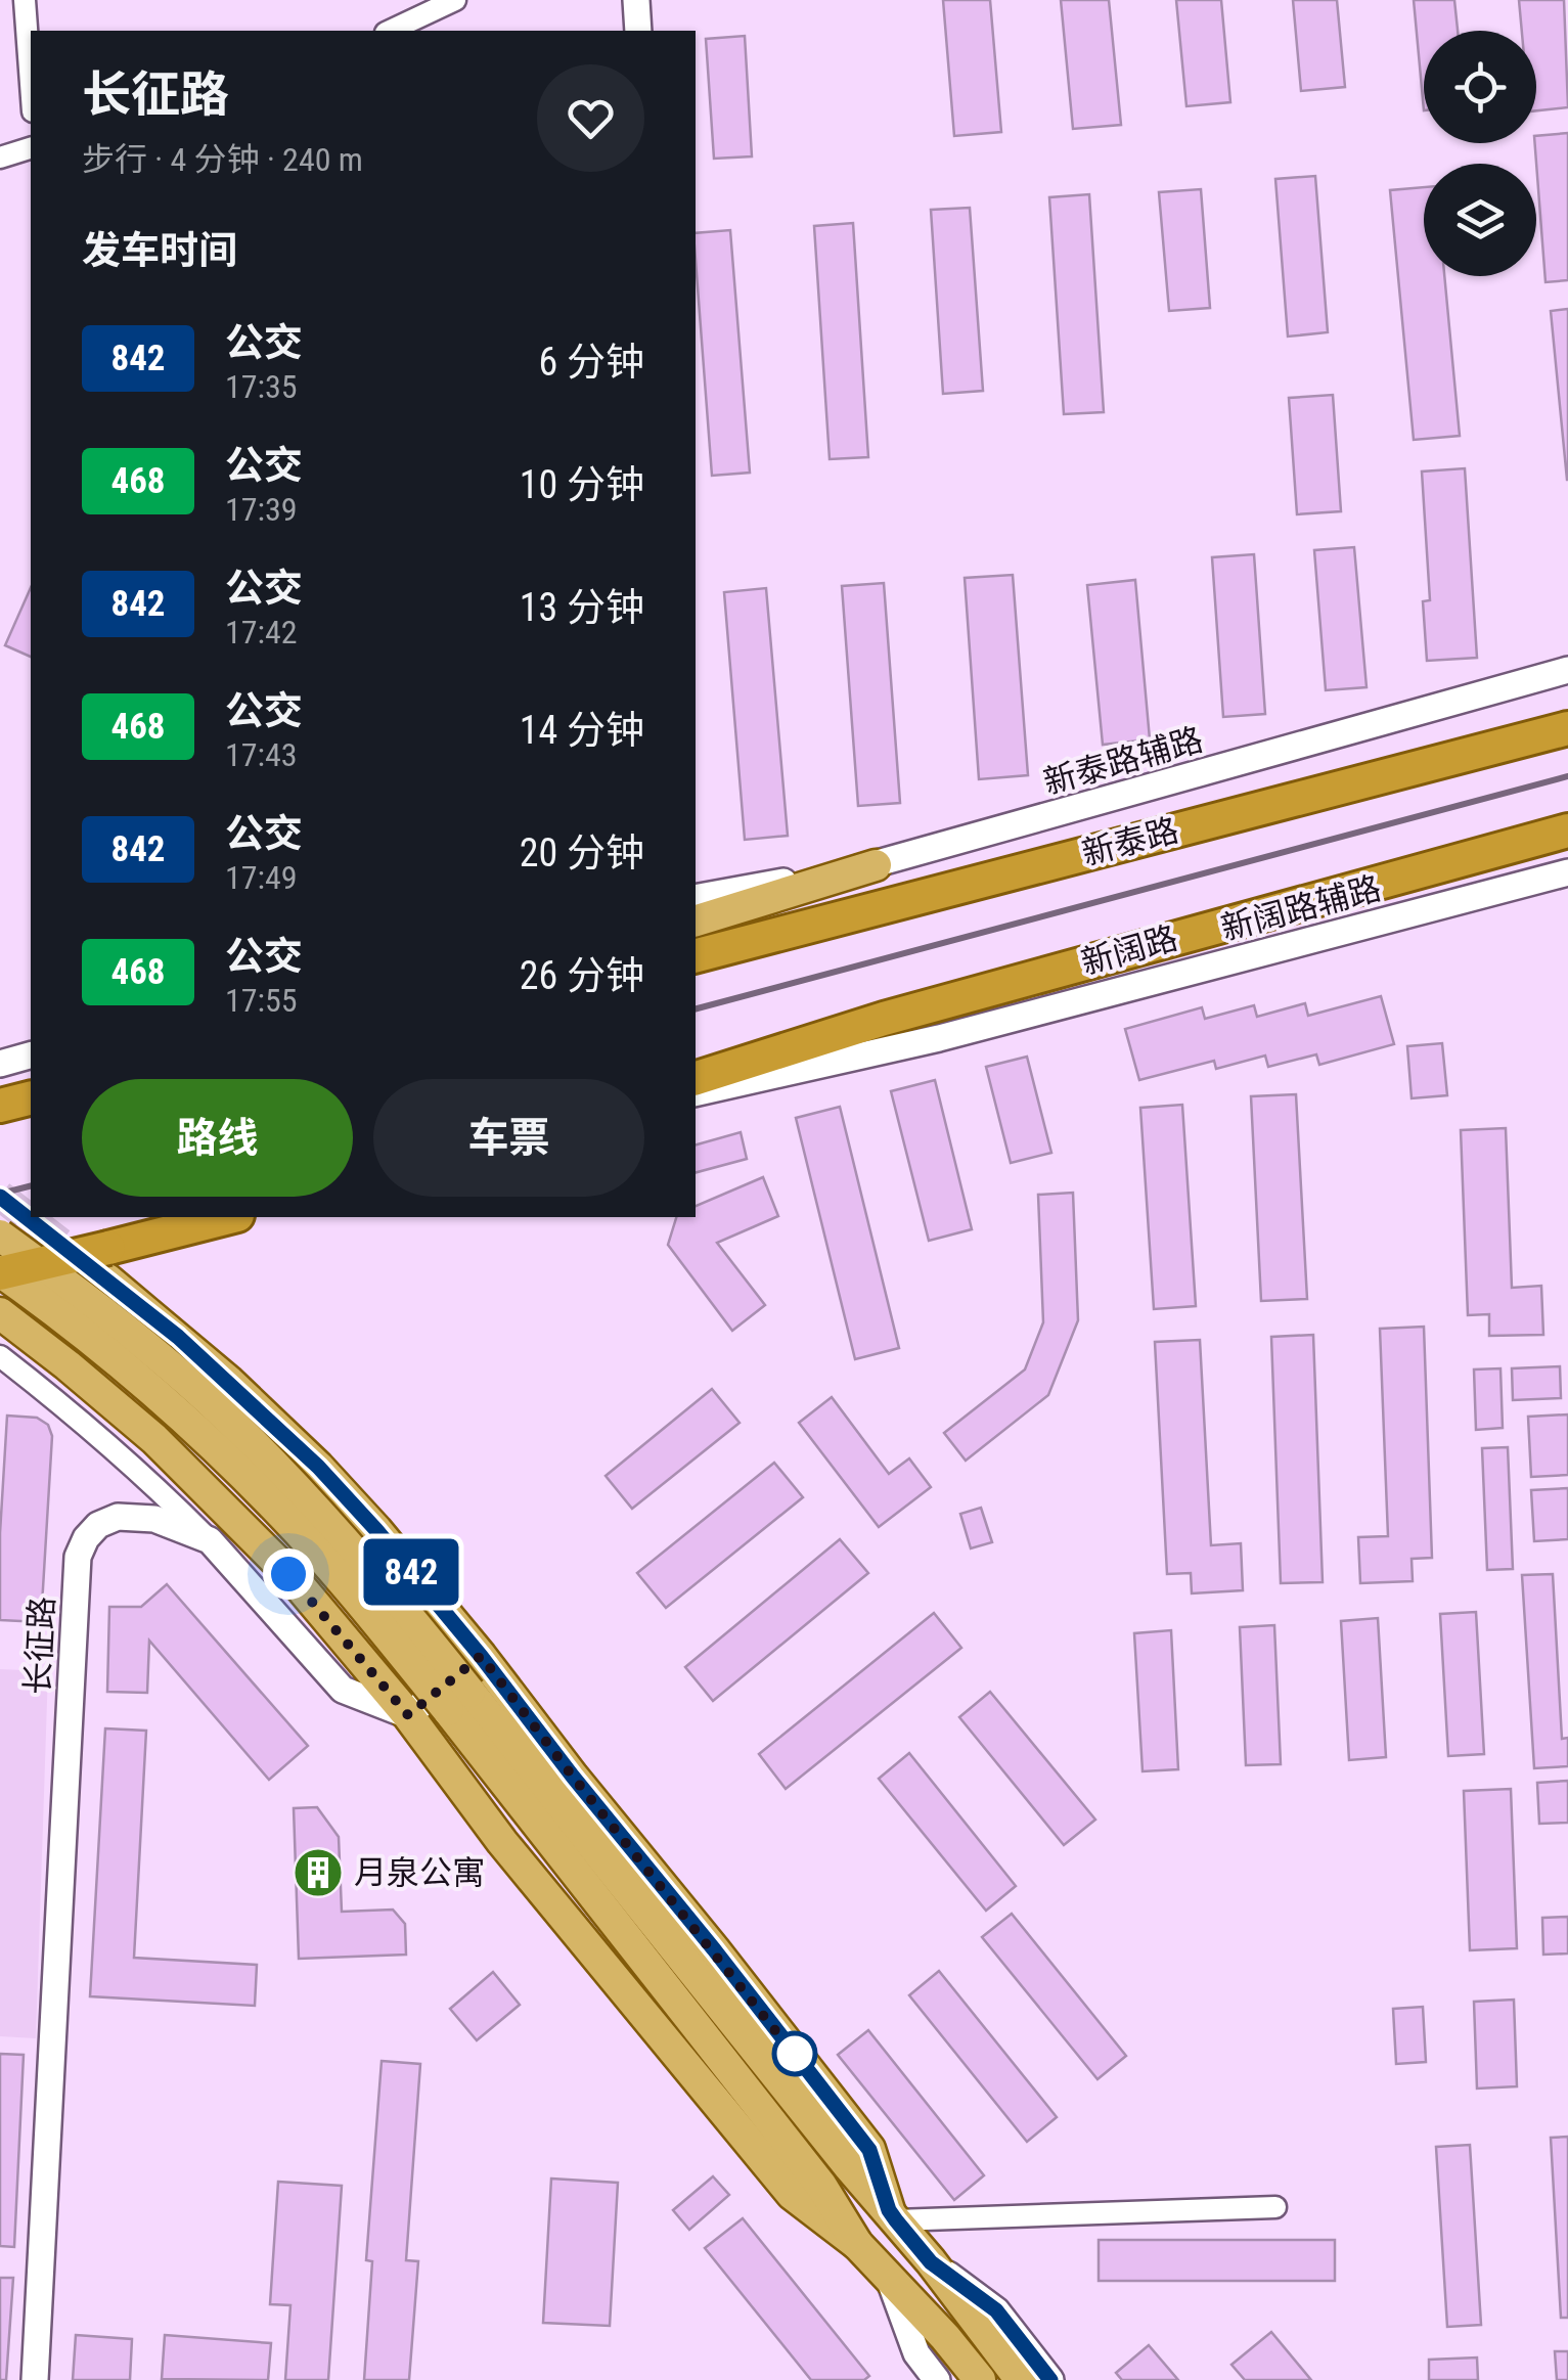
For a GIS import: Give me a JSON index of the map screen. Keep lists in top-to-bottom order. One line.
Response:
{"streets":{"highway":["新泰路","新阔路"],"street":["新泰路辅路","新阔路辅路","长征路"]},"places":{"building":["月泉公寓"]},"lines":["bus line 842"],"page":{"on_map":"842","heading":[["长征路","步行 · 4 分钟 · 240 m"],"发车时间"],"list":[{"mark":"842","name":"公交","note":"17:35","value":"6 分钟"},{"mark":"468","name":"公交","note":"17:39","value":"10 分钟"},{"mark":"842","name":"公交","note":"17:42","value":"13 分钟"},{"mark":"468","name":"公交","note":"17:43","value":"14 分钟"},{"mark":"842","name":"公交","note":"17:49","value":"20 分钟"},{"mark":"468","name":"公交","note":"17:55","value":"26 分钟"}],"buttons":["路线","车票"]}}
